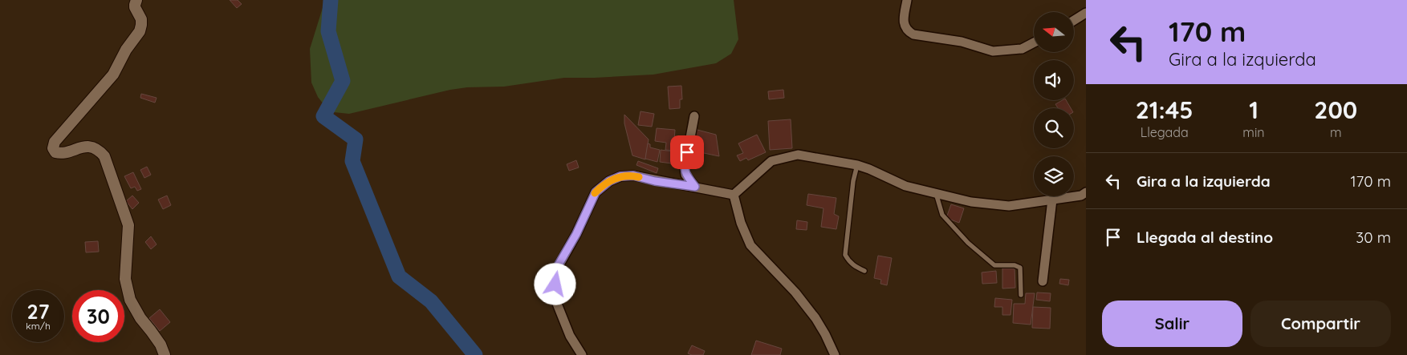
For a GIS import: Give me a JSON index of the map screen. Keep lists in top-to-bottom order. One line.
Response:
{"north":"left","page":{"turn":["170 m","Gira a la izquierda"],"eta":["21:45","Llegada","1","min","200","m"],"list":[{"name":"Gira a la izquierda","value":"170 m"},{"name":"Llegada al destino","value":"30 m"}],"speed":"27 km/h","limit":"30","buttons":["Salir","Compartir"]}}
